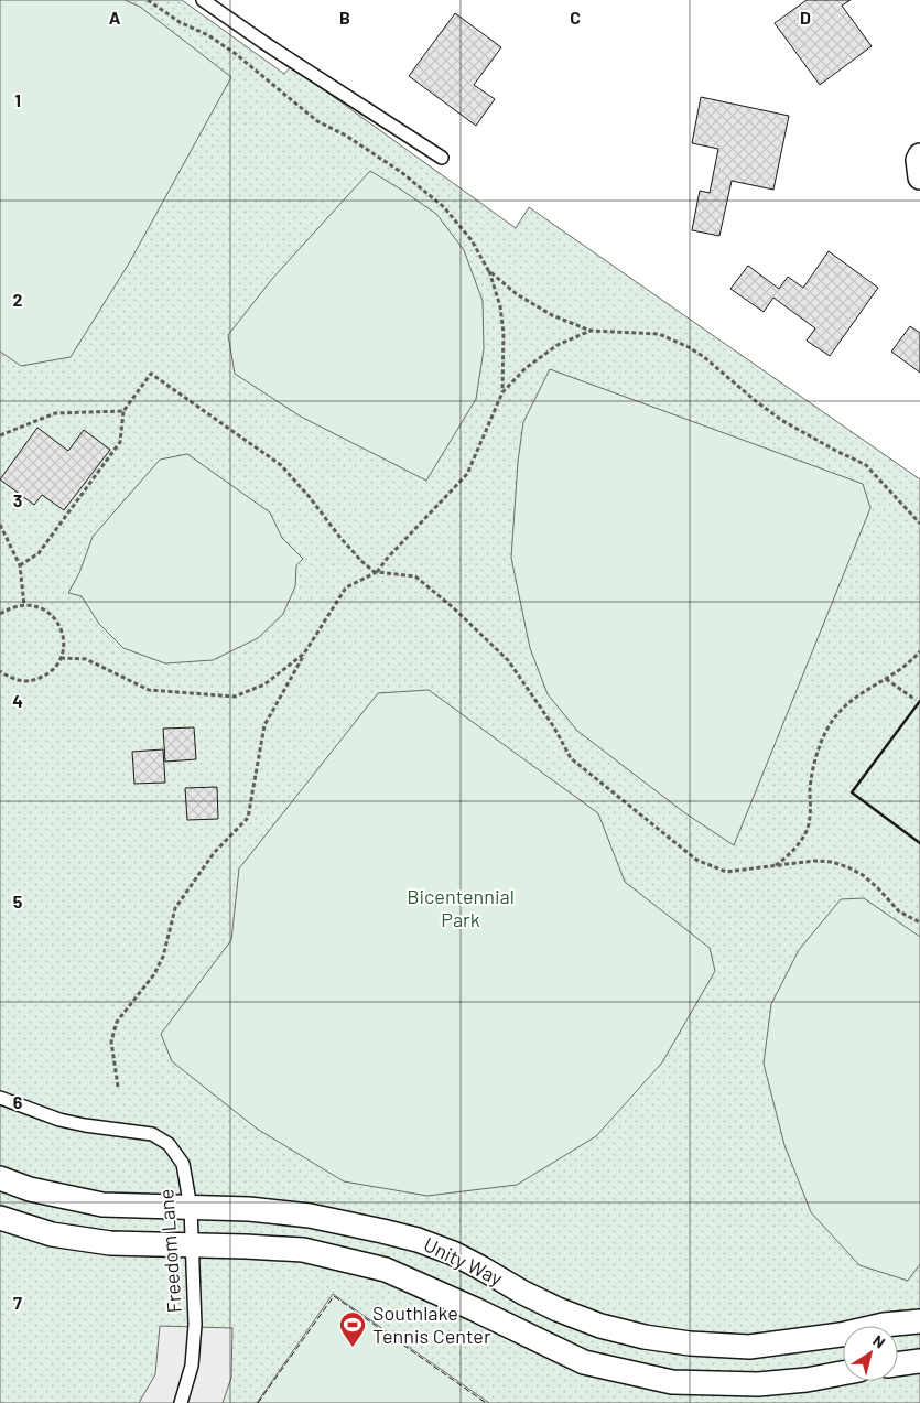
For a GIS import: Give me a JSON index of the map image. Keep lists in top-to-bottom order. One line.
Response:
{"streets":{"street":["Unity Way"],"lane":["Freedom Lane"]},"crossings":[["Freedom Lane","Unity Way"]],"parks":["Bicentennial Park"],"places":{"sports":["Southlake Tennis Center"]},"north":"top right","grid":{"columns":["A","B","C","D"],"rows":["1","2","3","4","5","6","7"]}}
